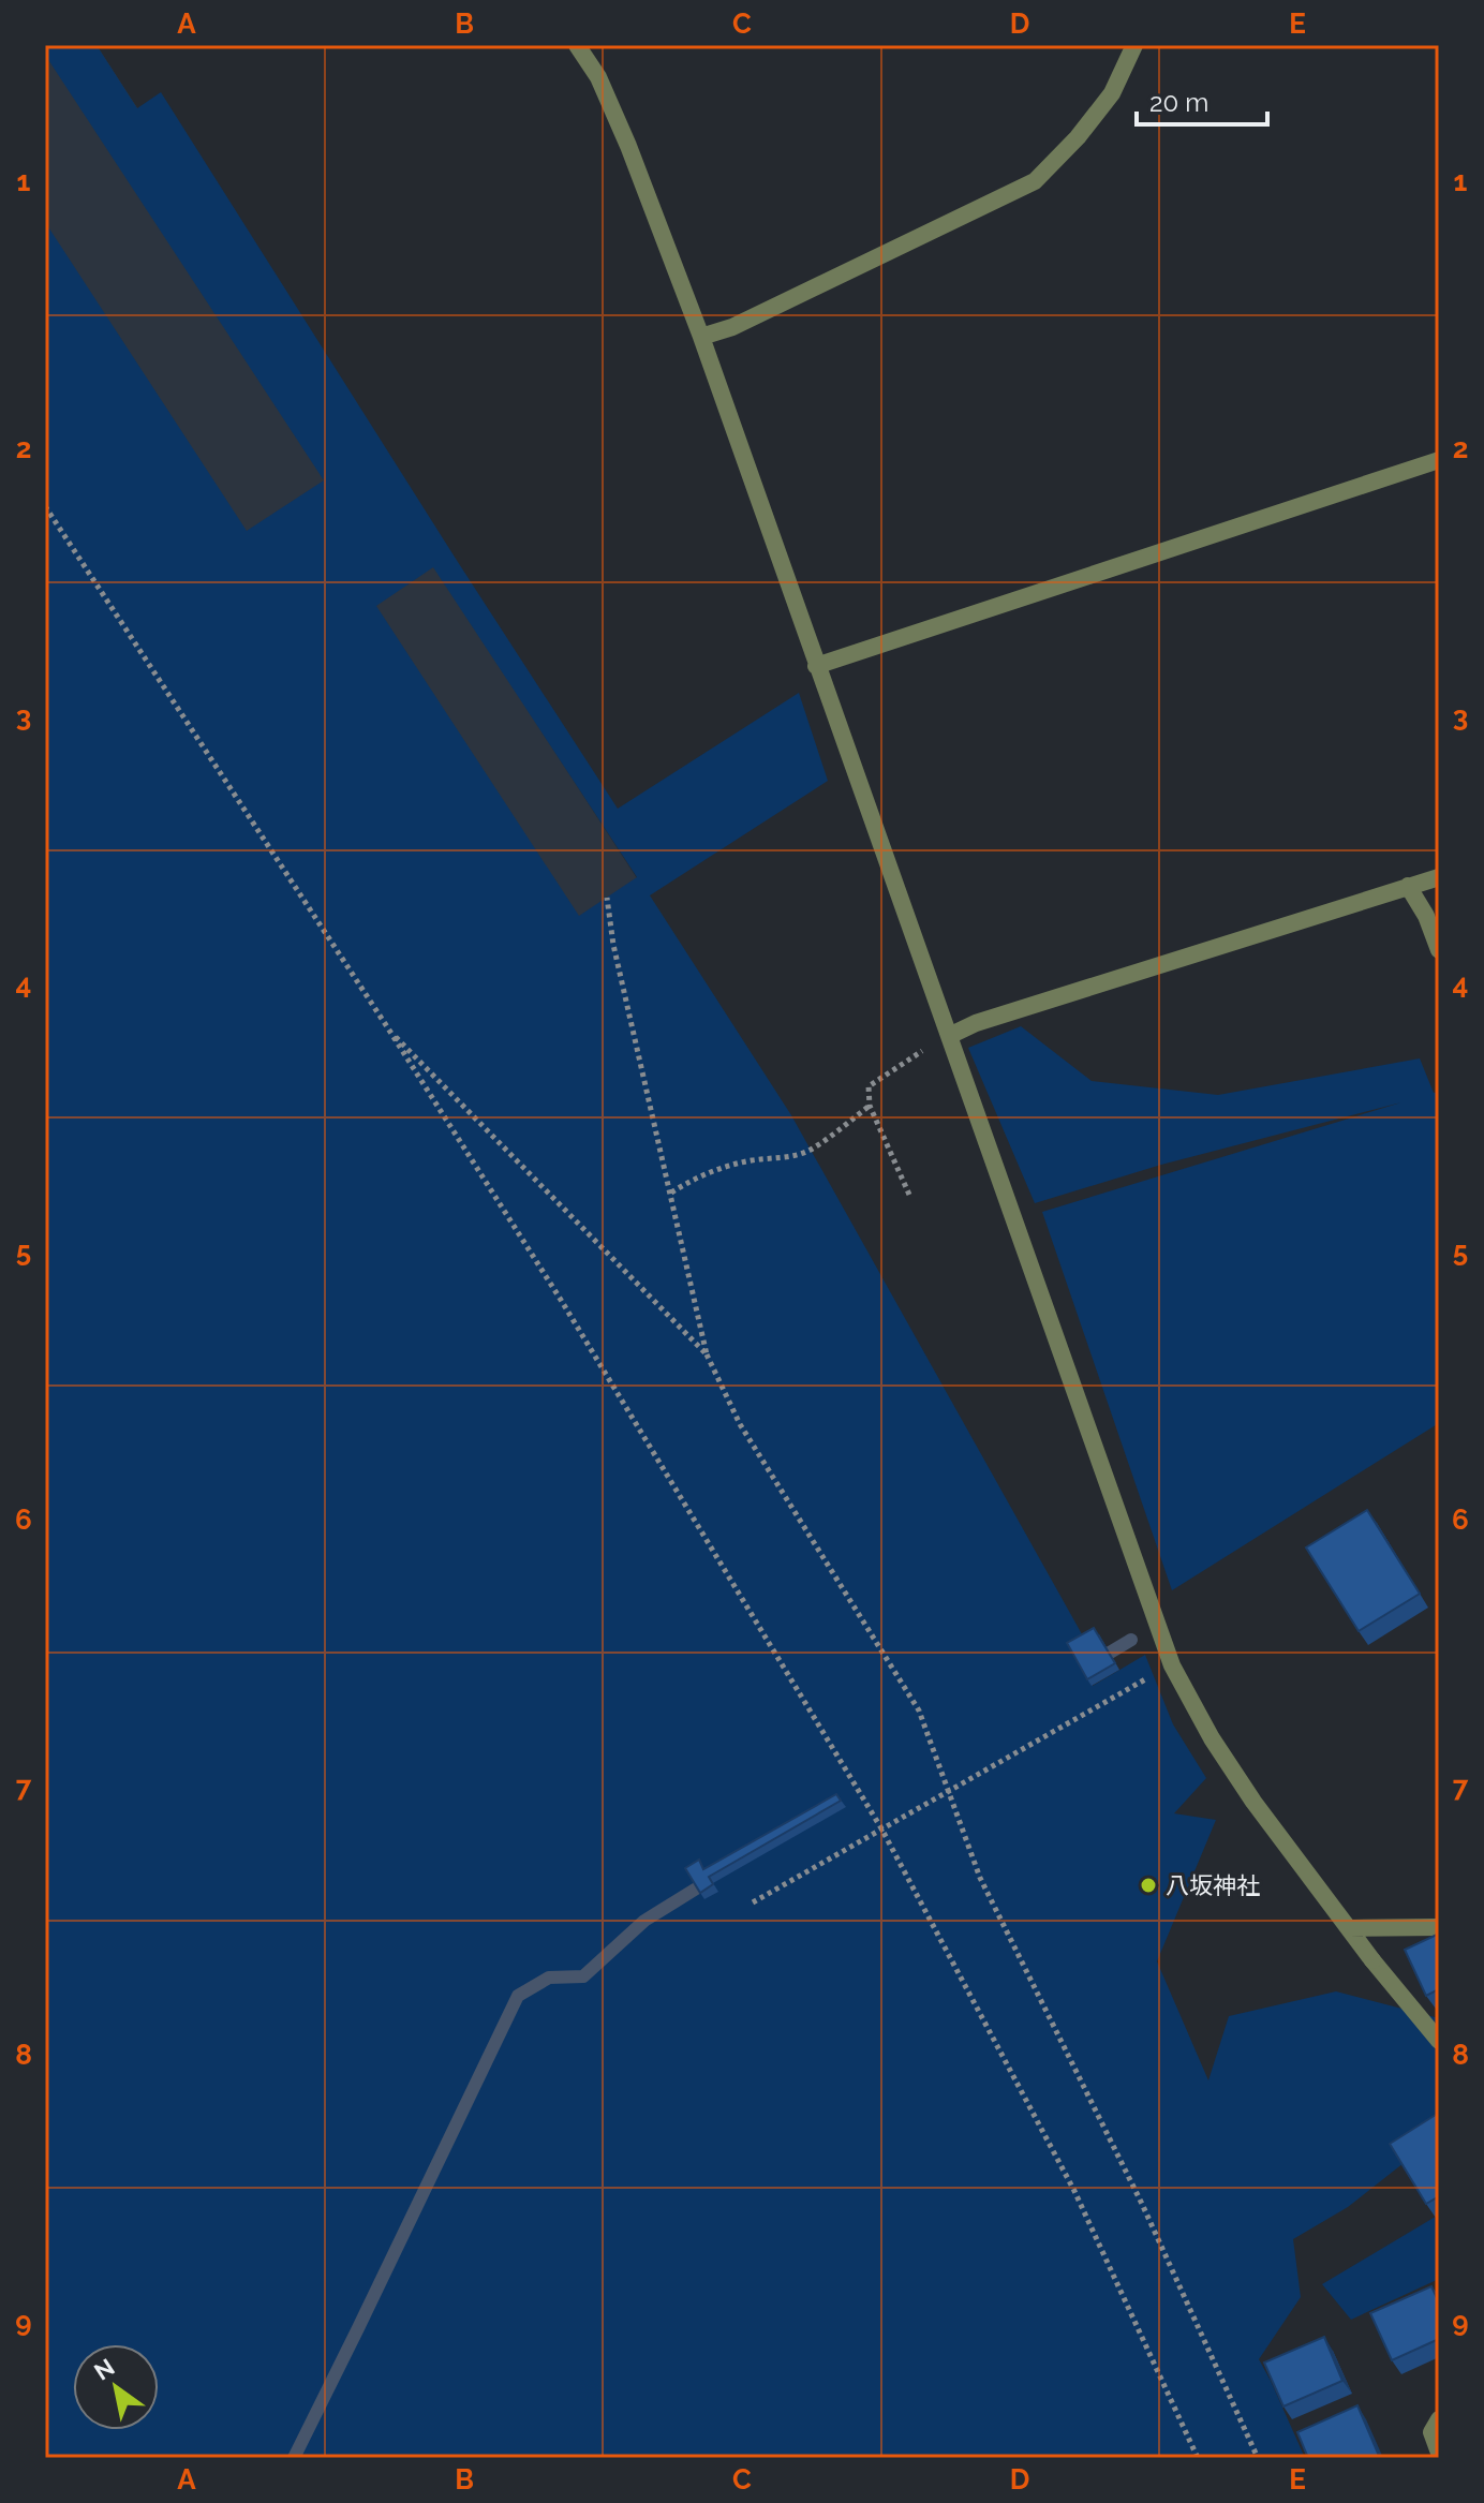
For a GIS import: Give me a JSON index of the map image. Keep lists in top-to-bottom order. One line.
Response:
{"places":["八坂神社"],"scale_bar":"20 m","north":"top left","grid":{"columns":["A","B","C","D","E"],"rows":["1","2","3","4","5","6","7","8","9"]}}
